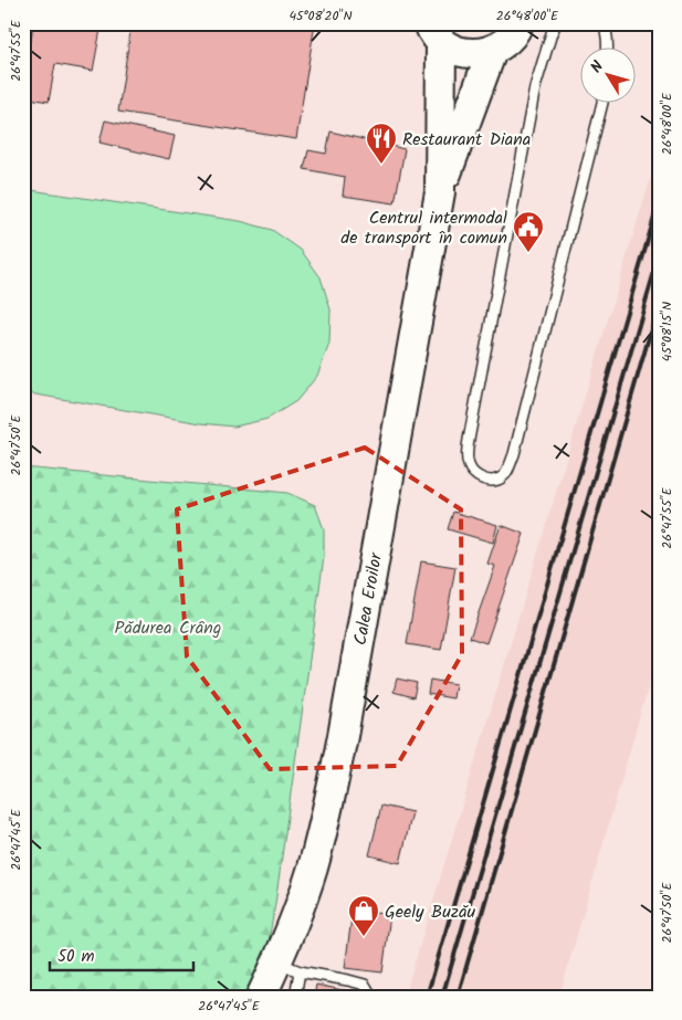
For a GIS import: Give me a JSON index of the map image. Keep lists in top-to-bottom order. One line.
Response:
{"streets":{"main road":["Calea Eroilor"]},"parks":["Pădurea Crâng"],"places":{"restaurant":["Restaurant Diana"],"public building":["Centrul intermodal de transport în comun"],"shop":["Geely Buzău"]},"scale_bar":"50 m","north":"top left","coordinates":["45°08'20\"N","26°48'00\"E","26°47'55\"E","45°08'15\"N","26°47'50\"E","26°47'45\"E"]}
